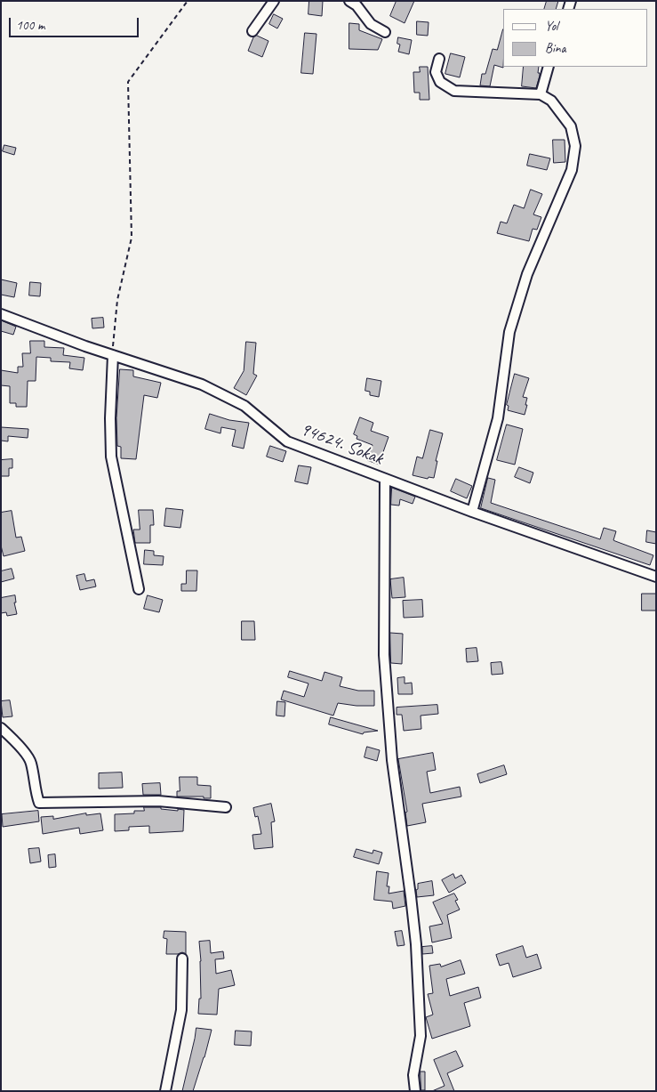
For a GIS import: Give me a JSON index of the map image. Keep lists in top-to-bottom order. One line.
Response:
{"streets":{"street":["94624. Sokak"]},"legend":["Yol","Bina"],"scale_bar":"100 m"}
